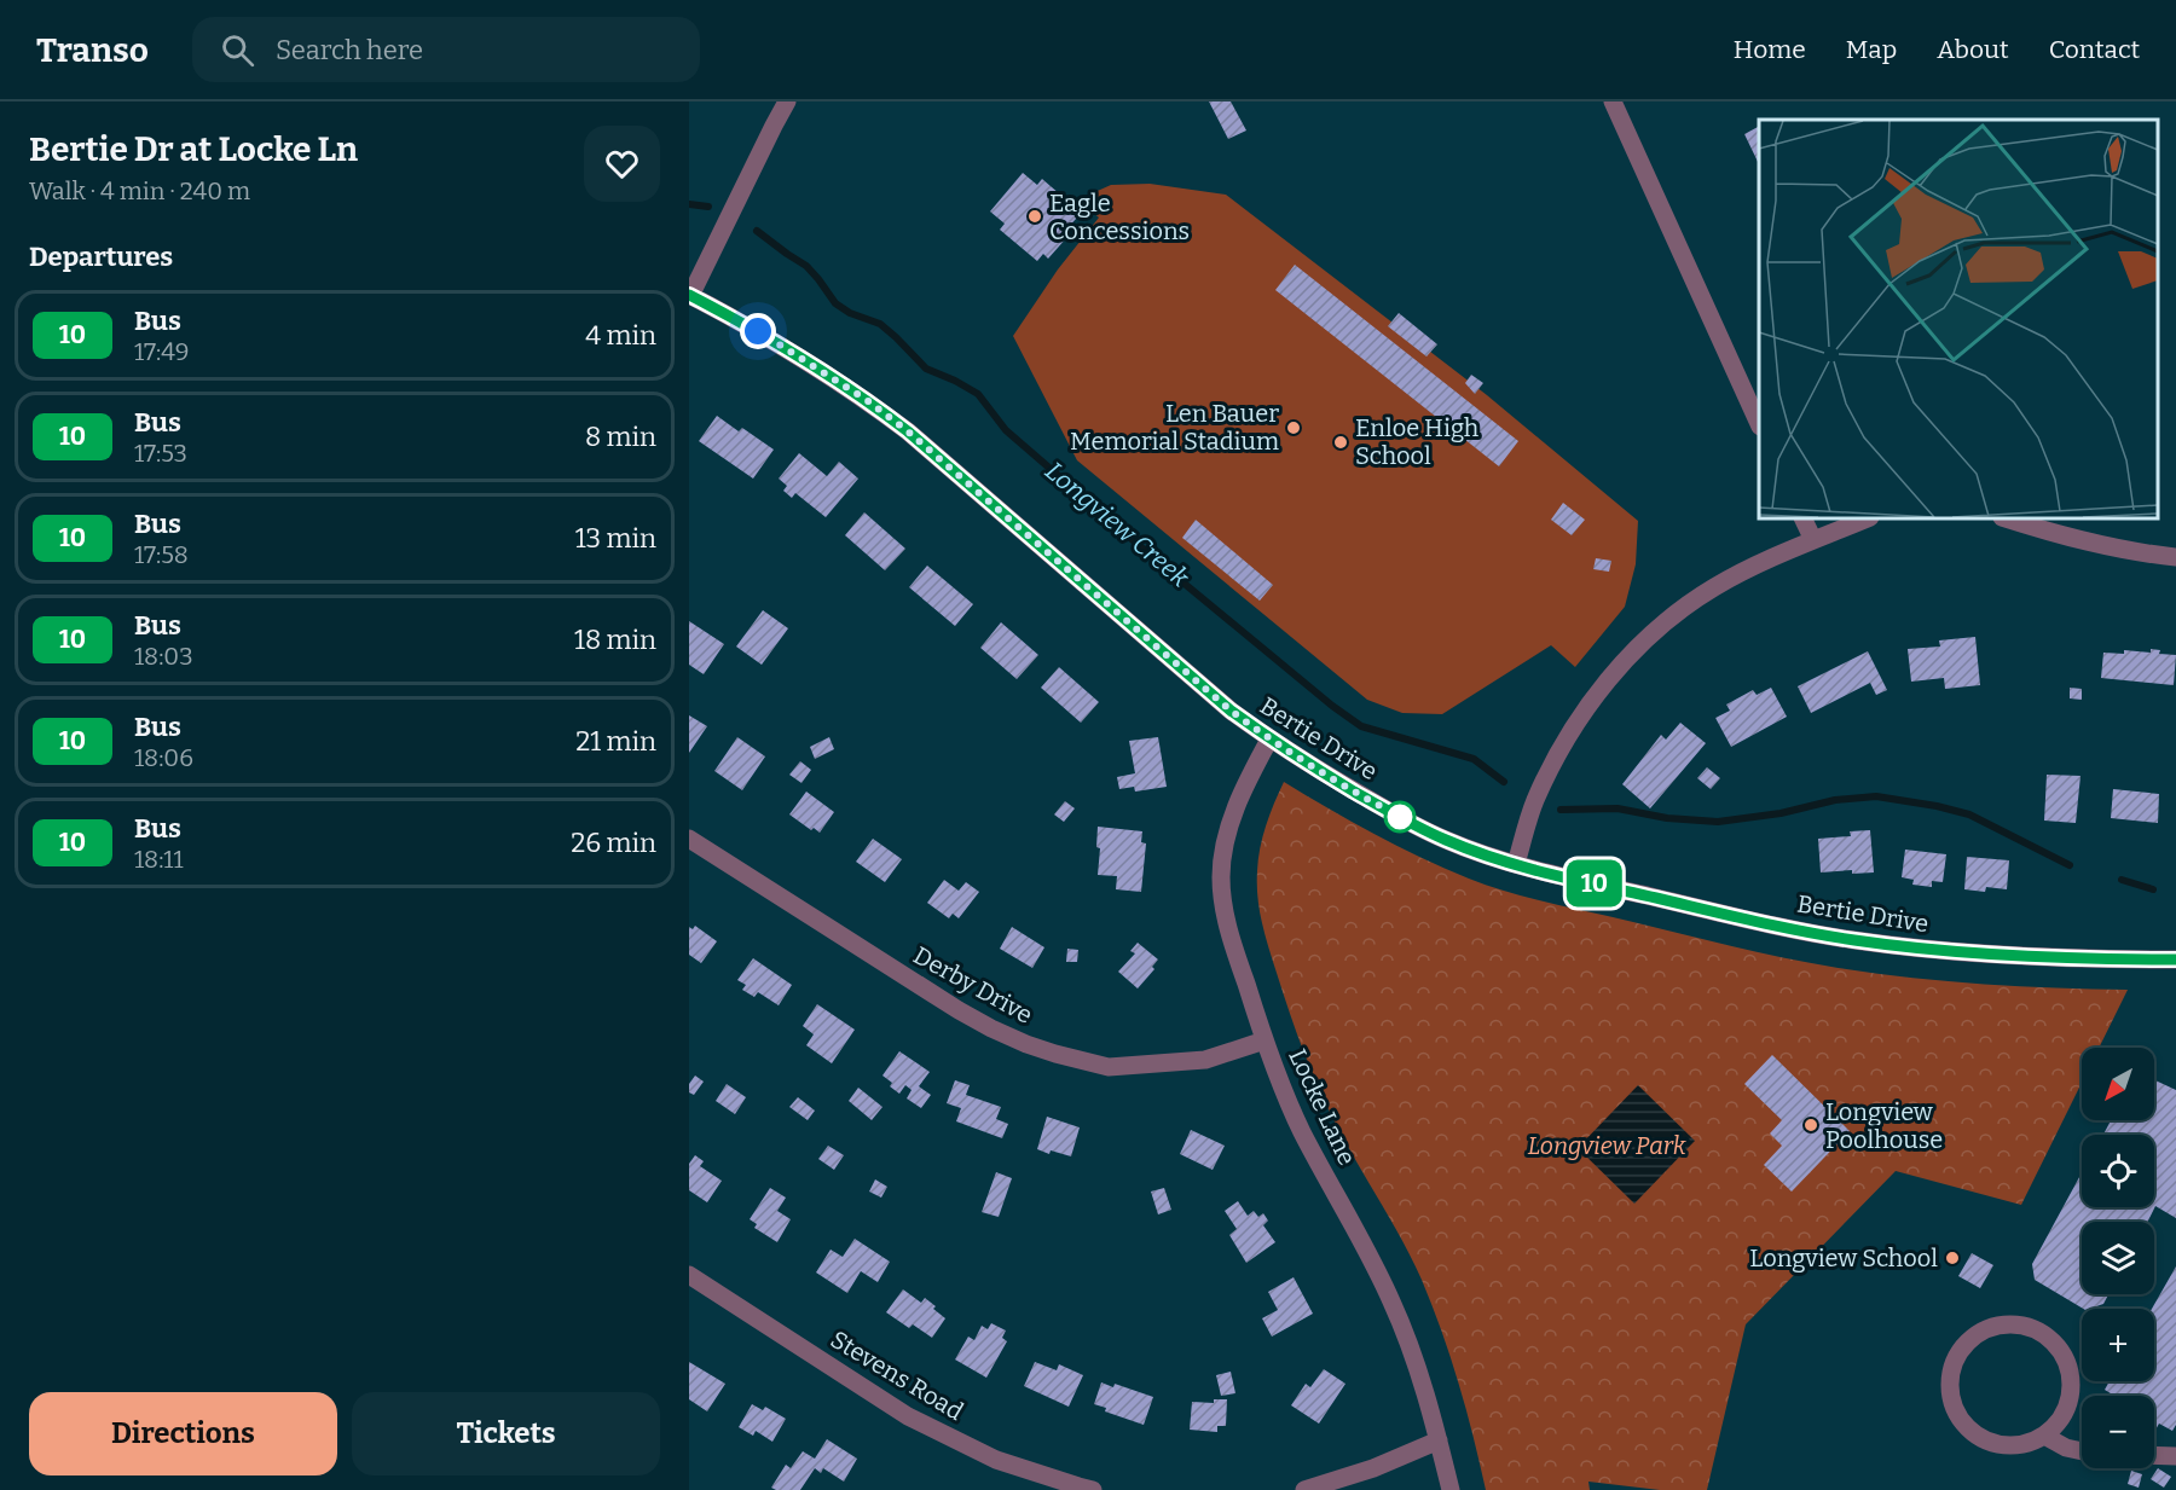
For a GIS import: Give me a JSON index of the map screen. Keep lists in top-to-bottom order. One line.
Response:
{"streets":{"street":["Bertie Drive","Derby Drive","Locke Lane","Stevens Road"]},"crossings":[["Bertie Drive","Locke Lane"],["Derby Drive","Locke Lane"]],"water":["Longview Creek"],"parks":["Longview Park"],"places":["Eagle Concessions","Len Bauer Memorial Stadium","Enloe High School","Longview Poolhouse","Longview School"],"lines":["bus line 10"],"north":"bottom left","page":{"header":"Transo","search":"Search here","nav":["Home","Map","About","Contact"],"heading":[["Bertie Dr at Locke Ln","Walk · 4 min · 240 m"],"Departures"],"on_map":"10","list":[{"mark":"10","name":"Bus","note":"17:49","value":"4 min"},{"mark":"10","name":"Bus","note":"17:53","value":"8 min"},{"mark":"10","name":"Bus","note":"17:58","value":"13 min"},{"mark":"10","name":"Bus","note":"18:03","value":"18 min"},{"mark":"10","name":"Bus","note":"18:06","value":"21 min"},{"mark":"10","name":"Bus","note":"18:11","value":"26 min"}],"map_buttons":["+","−"],"buttons":["Directions","Tickets"]}}
